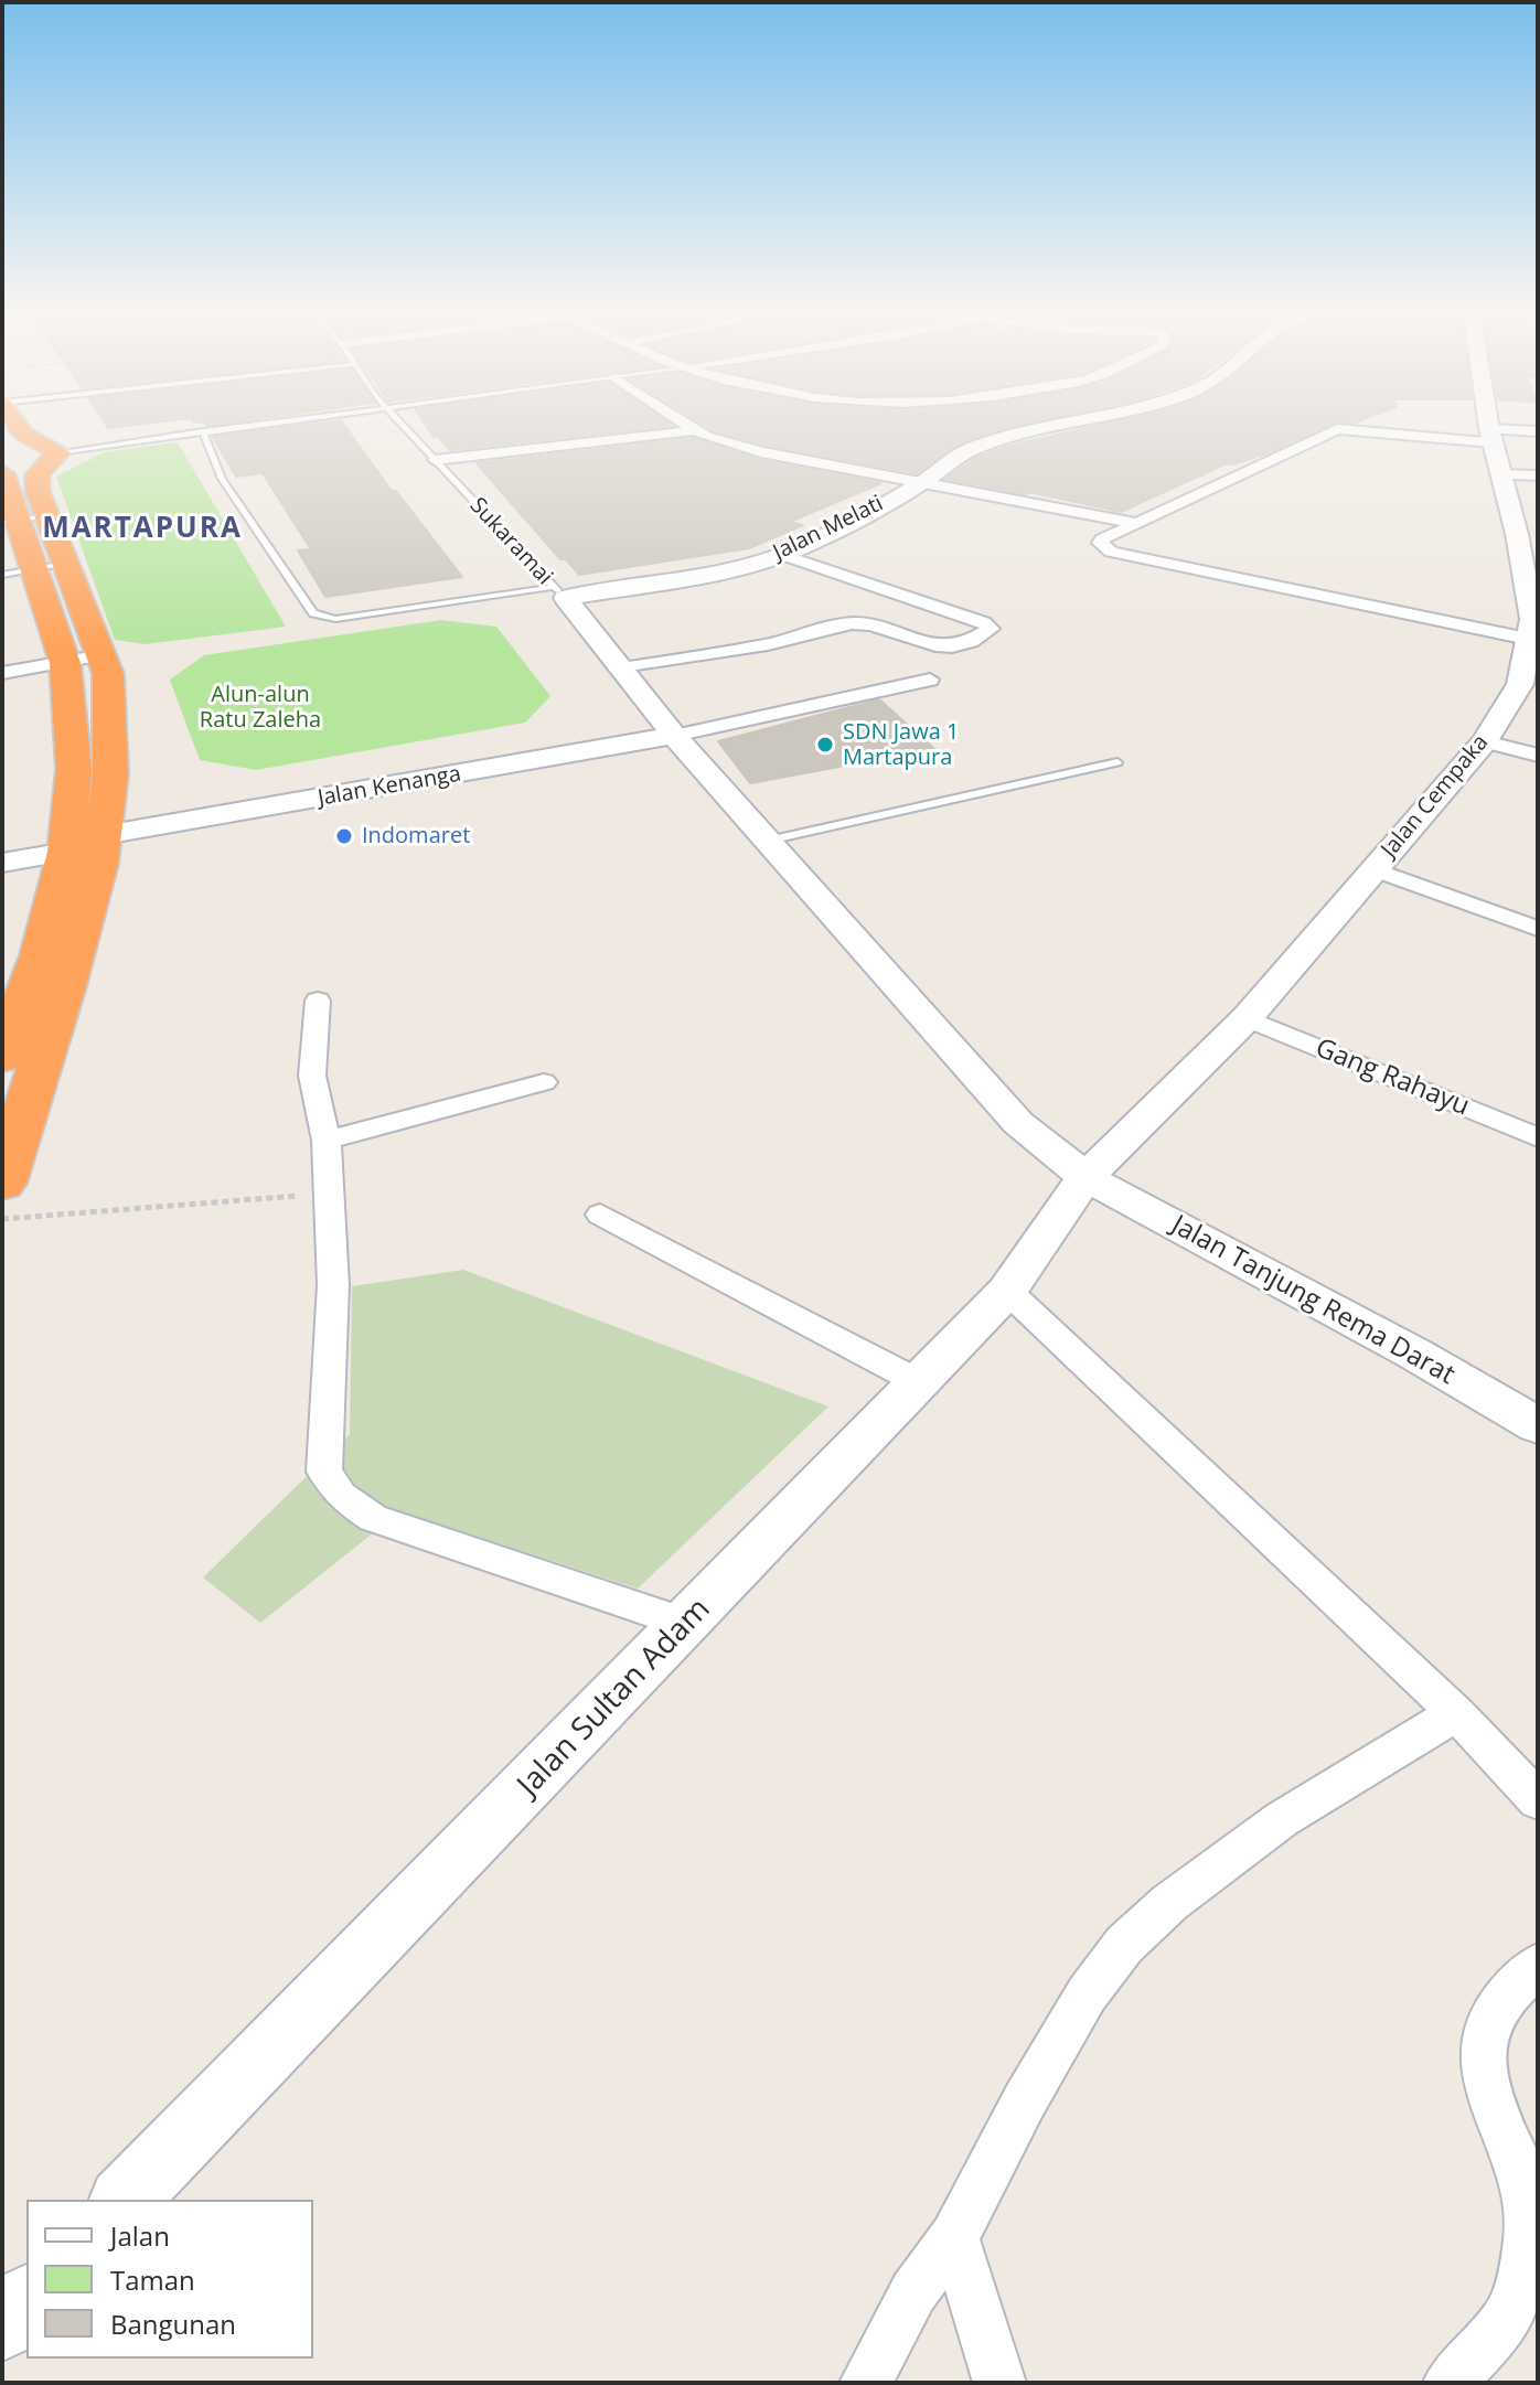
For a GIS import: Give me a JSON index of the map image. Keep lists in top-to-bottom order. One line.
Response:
{"streets":{"street":["Jalan Melati","Jalan Kenanga","Jalan Cempaka","Gang Rahayu","Jalan Tanjung Rema Darat","Jalan Sultan Adam"],"lane":["Sukaramai"]},"crossings":[["Jalan Melati","Sukaramai"],["Jalan Melati","Jalan Tanjung Rema Darat"],["Sukaramai","Jalan Tanjung Rema Darat"],["Jalan Kenanga","Jalan Tanjung Rema Darat"],["Jalan Cempaka","Gang Rahayu"],["Jalan Cempaka","Jalan Tanjung Rema Darat"],["Jalan Cempaka","Jalan Sultan Adam"],["Jalan Tanjung Rema Darat","Jalan Sultan Adam"]],"districts":["MARTAPURA"],"parks":["Alun-alun Ratu Zaleha"],"places":["SDN Jawa 1 Martapura","Indomaret"],"legend":["Jalan","Taman","Bangunan"]}
